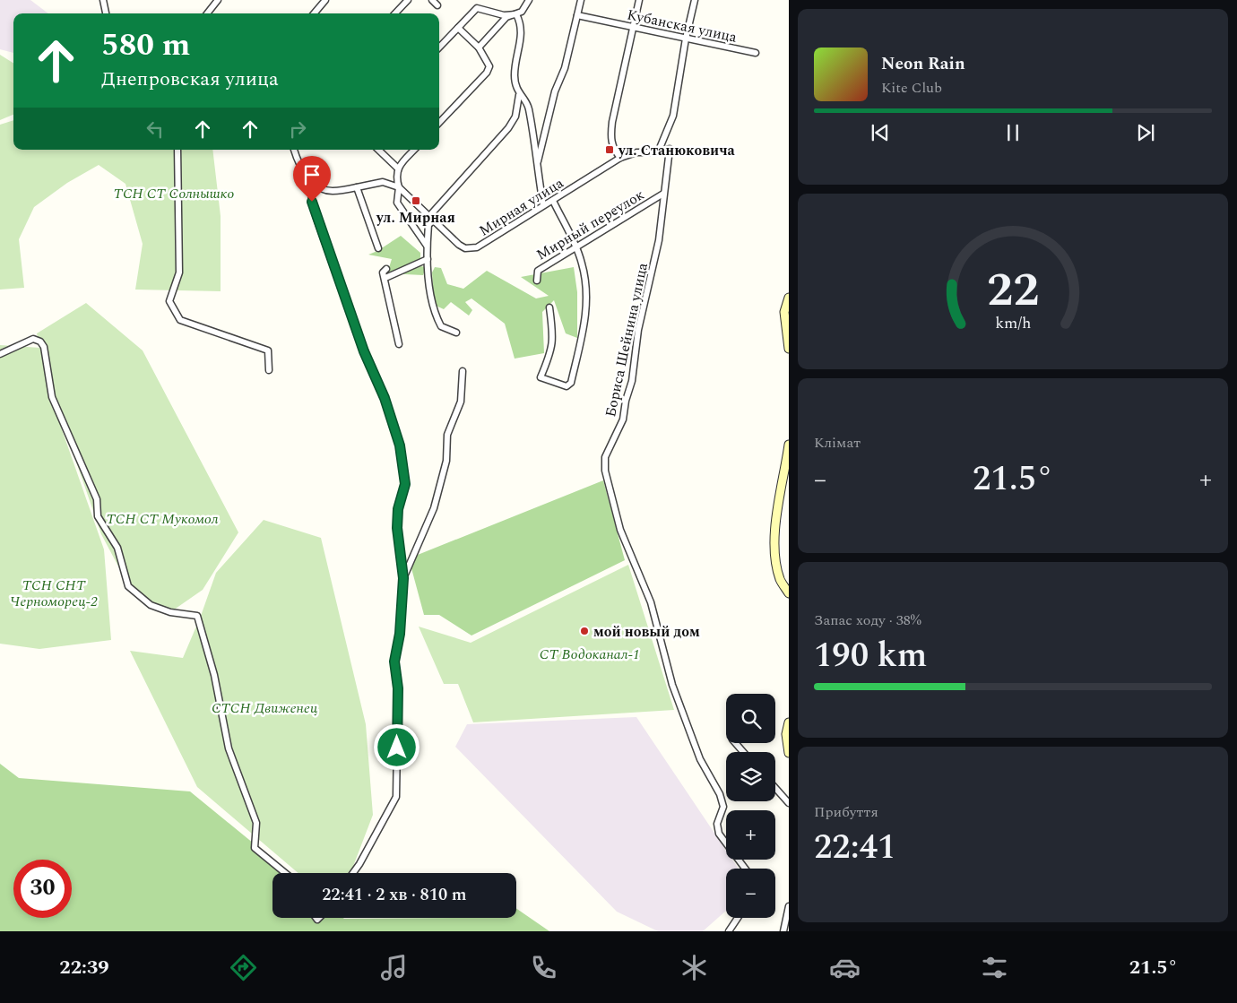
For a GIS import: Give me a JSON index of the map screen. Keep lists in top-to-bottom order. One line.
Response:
{"streets":{"street":["Кубанская улица","Мирная улица","Мирный переулок","Бориса Шейнина улица"]},"crossings":[["Мирная улица","Бориса Шейнина улица"],["Мирный переулок","Бориса Шейнина улица"]],"parks":["ТСН СТ Солнышко","ТСН СТ Мукомол","ТСН СНТ Черноморец-2","СТ Водоканал-1","СТСН Движенец"],"places":{"transit":["ул. Станюковича","ул. Мирная"],"other":["мой новый дом"]},"page":{"turn":["580 m","Днепровская улица"],"song":["Neon Rain","Kite Club"],"tile":["Клімат",["Запас ходу · 38%","190 km"],["Прибуття","22:41"]],"heat":["−","21.5°","+"],"map_buttons":["+","−"],"limit":"30","trip":"22:41 · 2 хв · 810 m","tabs":["22:39","21.5°"],"gauge":["22","km/h"]}}
